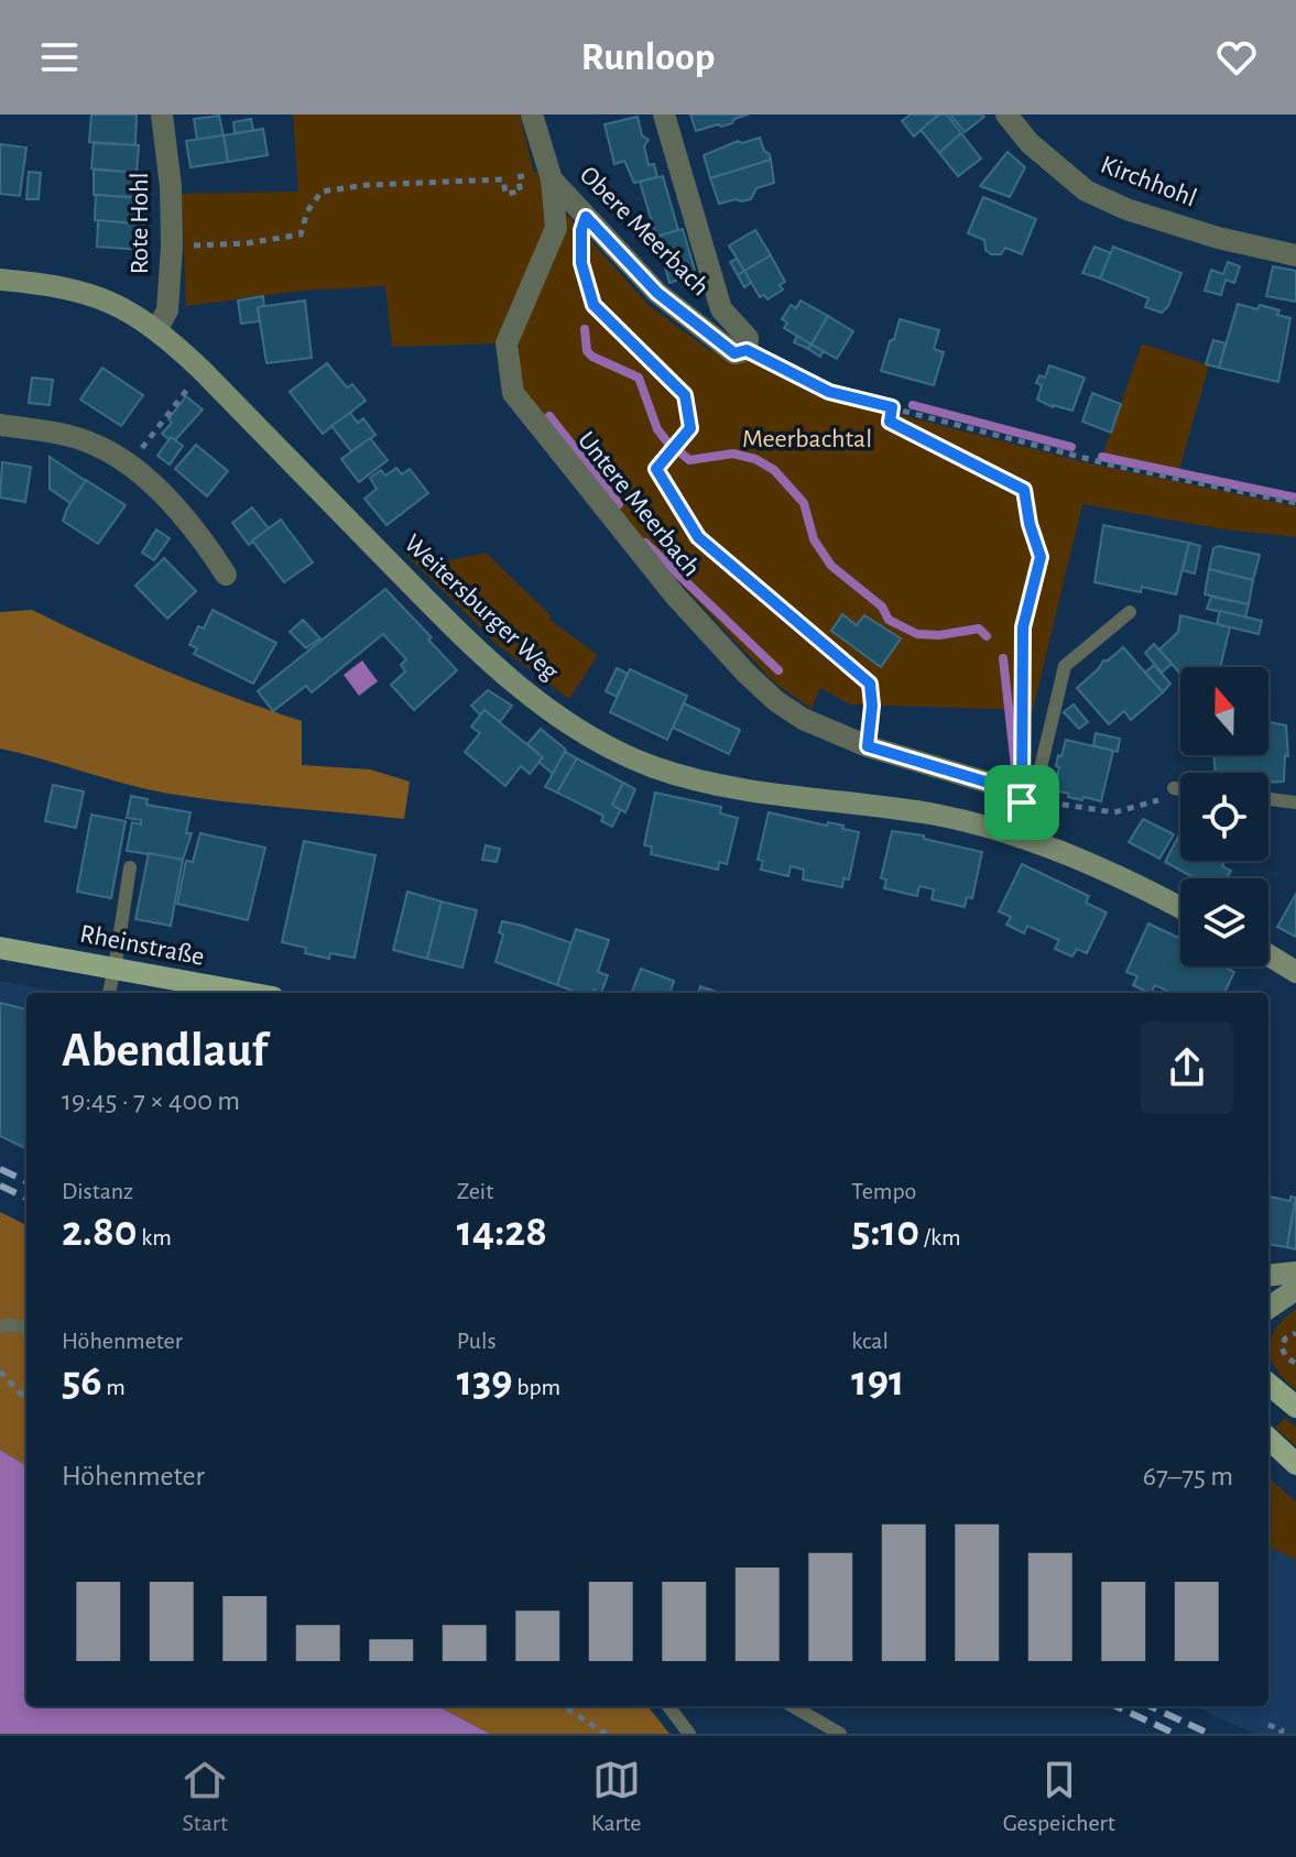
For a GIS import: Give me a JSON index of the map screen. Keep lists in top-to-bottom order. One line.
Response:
{"streets":{"main road":["Rheinstraße"],"street":["Kirchhohl","Rote Hohl","Obere Meerbach","Untere Meerbach","Weitersburger Weg"]},"crossings":[["Rote Hohl","Weitersburger Weg"],["Obere Meerbach","Untere Meerbach"]],"parks":["Meerbachtal"],"north":"top","page":{"header":"Runloop","heading":["Abendlauf","19:45 · 7 × 400 m"],"stats":[["Distanz","2.80 km"],["Zeit","14:28"],["Tempo","5:10 /km"],["Höhenmeter","56 m"],["Puls","139 bpm"],["kcal","191"]],"chart":["Höhenmeter","67–75 m"],"tabs":["Start","Karte","Gespeichert"]}}
